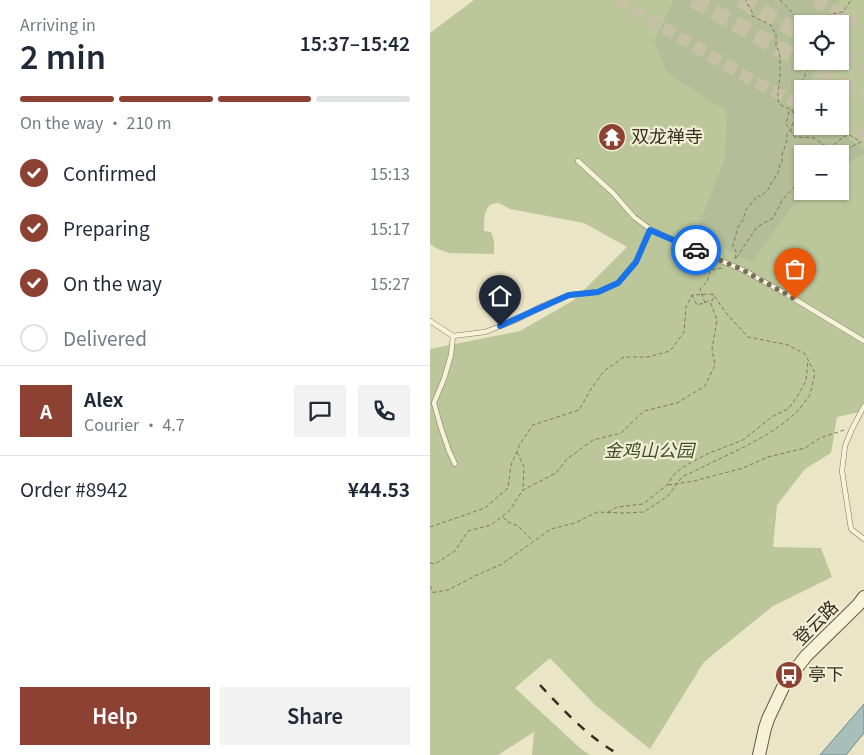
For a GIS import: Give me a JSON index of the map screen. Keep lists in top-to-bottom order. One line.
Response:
{"streets":{"street":["登云路"]},"parks":["金鸡山公园"],"places":{"temple":["双龙禅寺"],"bus stop":["亭下"]},"page":{"heading":["2 min","Arriving in","15:37–15:42"],"panel":["Alex","Courier · 4.7","Order #8942","¥44.53"],"map_buttons":["+","−"],"bar":"On the way · 210 m","list":[["Confirmed","15:13"],["Preparing","15:17"],["On the way","15:27"],"Delivered"],"round":"A","buttons":["Help","Share"]}}
